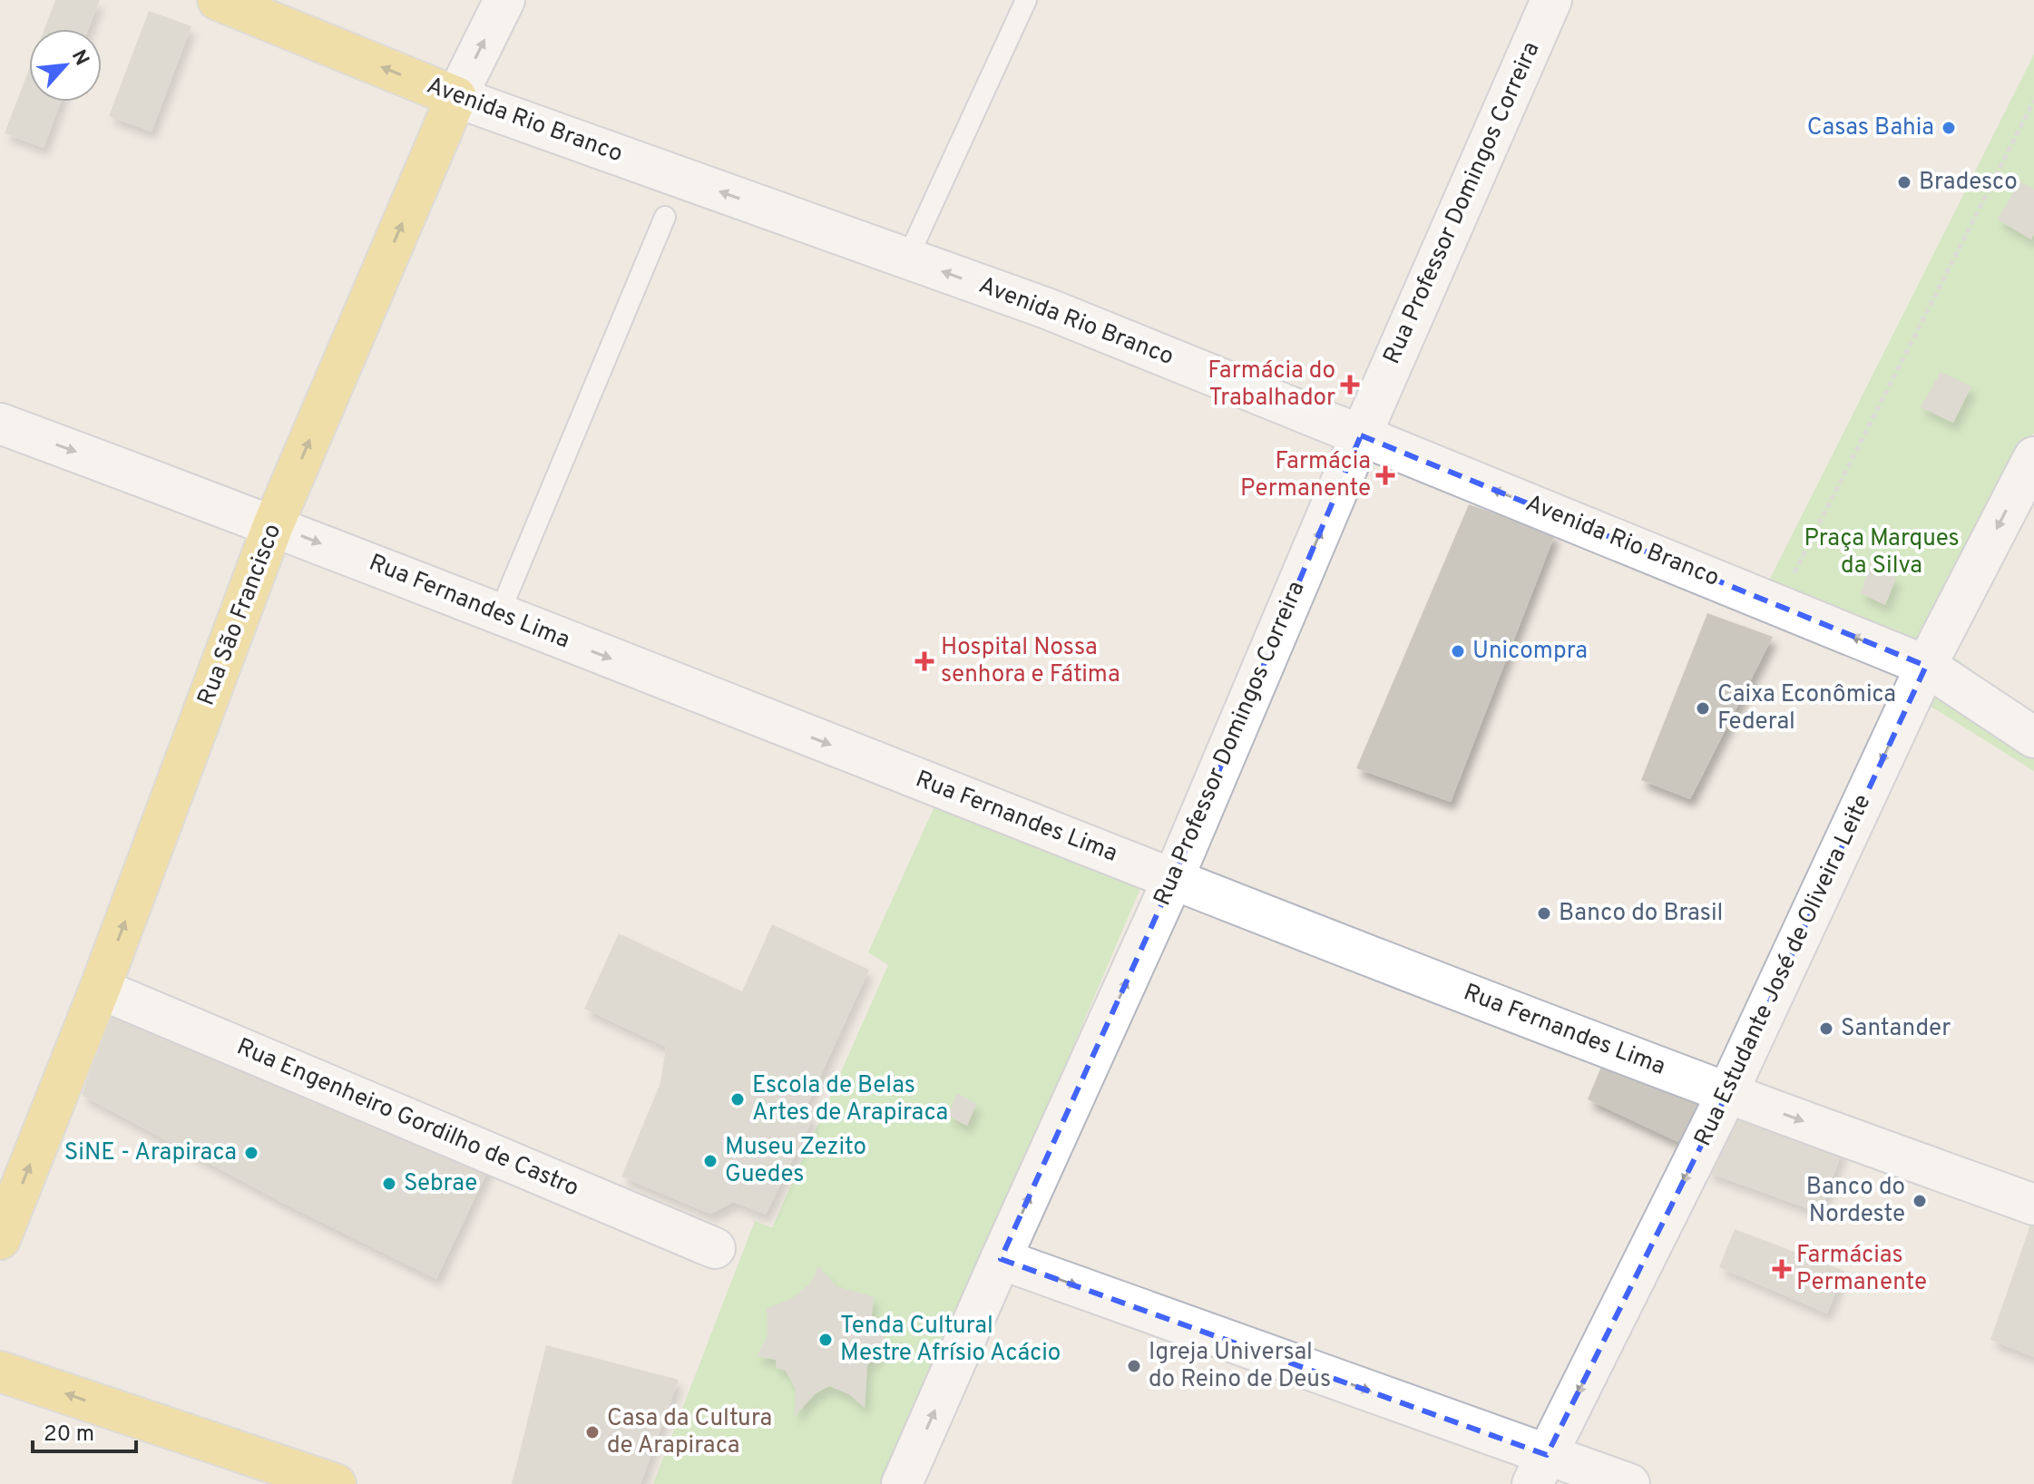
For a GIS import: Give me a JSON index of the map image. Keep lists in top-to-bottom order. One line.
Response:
{"streets":{"main road":["Avenida Rio Branco","Rua São Francisco"],"street":["Rua Professor Domingos Correira","Rua Fernandes Lima","Rua Estudante José de Oliveira Leite","Rua Engenheiro Gordilho de Castro"]},"crossings":[["Avenida Rio Branco","Rua Professor Domingos Correira"],["Avenida Rio Branco","Rua São Francisco"],["Avenida Rio Branco","Rua Estudante José de Oliveira Leite"],["Rua Professor Domingos Correira","Rua Fernandes Lima"],["Rua Fernandes Lima","Rua São Francisco"],["Rua Fernandes Lima","Rua Estudante José de Oliveira Leite"],["Rua São Francisco","Rua Engenheiro Gordilho de Castro"]],"one_way":["Avenida Rio Branco","Rua Professor Domingos Correira","Rua Fernandes Lima","Rua São Francisco","Rua Estudante José de Oliveira Leite"],"parks":["Praça Marques da Silva"],"places":{"other":["Casas Bahia","Bradesco","Unicompra","Caixa Econômica Federal","Banco do Brasil","Santander","Escola de Belas Artes de Arapiraca","SiNE - Arapiraca","Museu Zezito Guedes","Sebrae","Banco do Nordeste","Tenda Cultural Mestre Afrísio Acácio","Igreja Universal do Reino de Deus","Casa da Cultura de Arapiraca"],"health":["Farmácia do Trabalhador","Farmácia Permanente","Hospital Nossa senhora e Fátima","Farmácias Permanente"]},"scale_bar":"20 m","north":"top right"}
